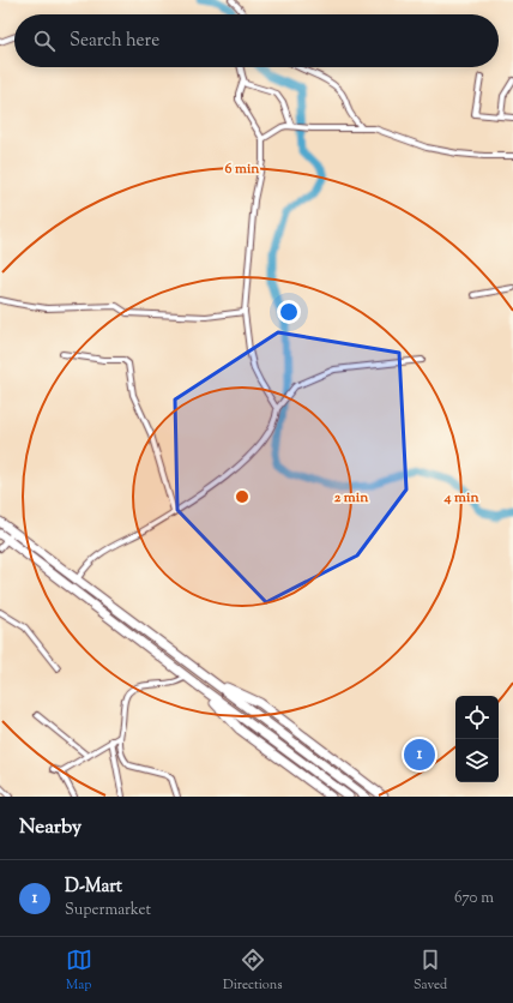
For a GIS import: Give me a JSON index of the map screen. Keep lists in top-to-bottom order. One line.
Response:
{"page":{"search":"Search here","pins":"1","heading":"Nearby","list":[{"mark":"1","name":"D-Mart","note":"Supermarket","value":"670 m"}],"nav":["Map","Directions","Saved"]},"rings":["6 min","2 min","4 min"]}
